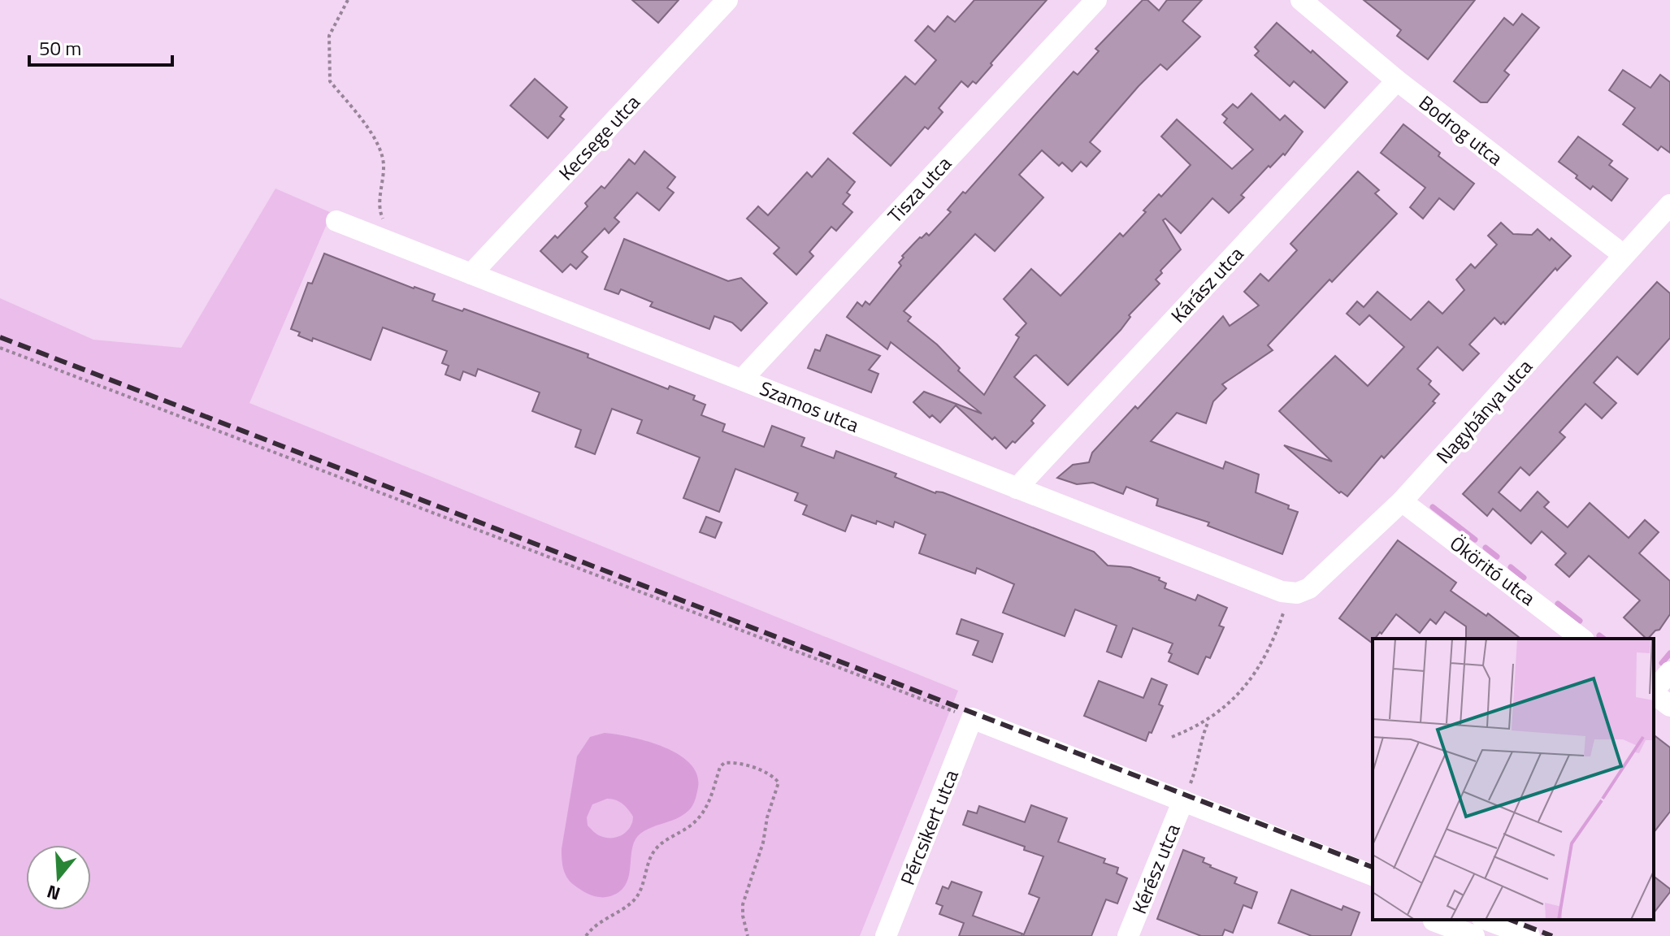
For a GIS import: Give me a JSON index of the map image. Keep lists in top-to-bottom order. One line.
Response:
{"streets":{"street":["Bodrog utca","Kecsege utca","Tisza utca","Kárász utca","Szamos utca","Nagybánya utca","Ököritó utca","Pércsikert utca","Kérész utca"]},"crossings":[["Bodrog utca","Kárász utca"],["Bodrog utca","Nagybánya utca"],["Kecsege utca","Szamos utca"],["Tisza utca","Szamos utca"],["Kárász utca","Szamos utca"],["Szamos utca","Nagybánya utca"],["Nagybánya utca","Ököritó utca"]],"scale_bar":"50 m","north":"bottom"}
